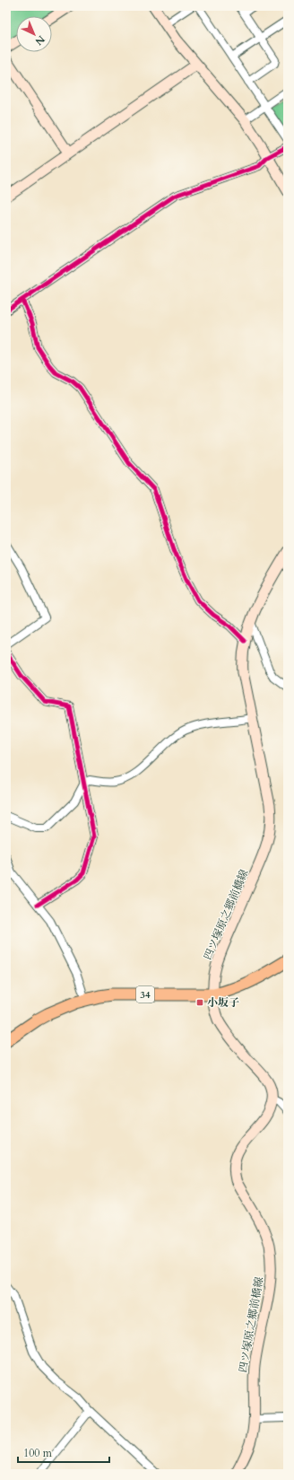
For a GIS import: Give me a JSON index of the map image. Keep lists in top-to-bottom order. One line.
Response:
{"streets":{"main road":["四ツ塚原之郷前橋線","34"]},"crossings":[["四ツ塚原之郷前橋線","34"]],"places":{"transit":["小坂子"]},"scale_bar":"100 m","north":"bottom right"}
